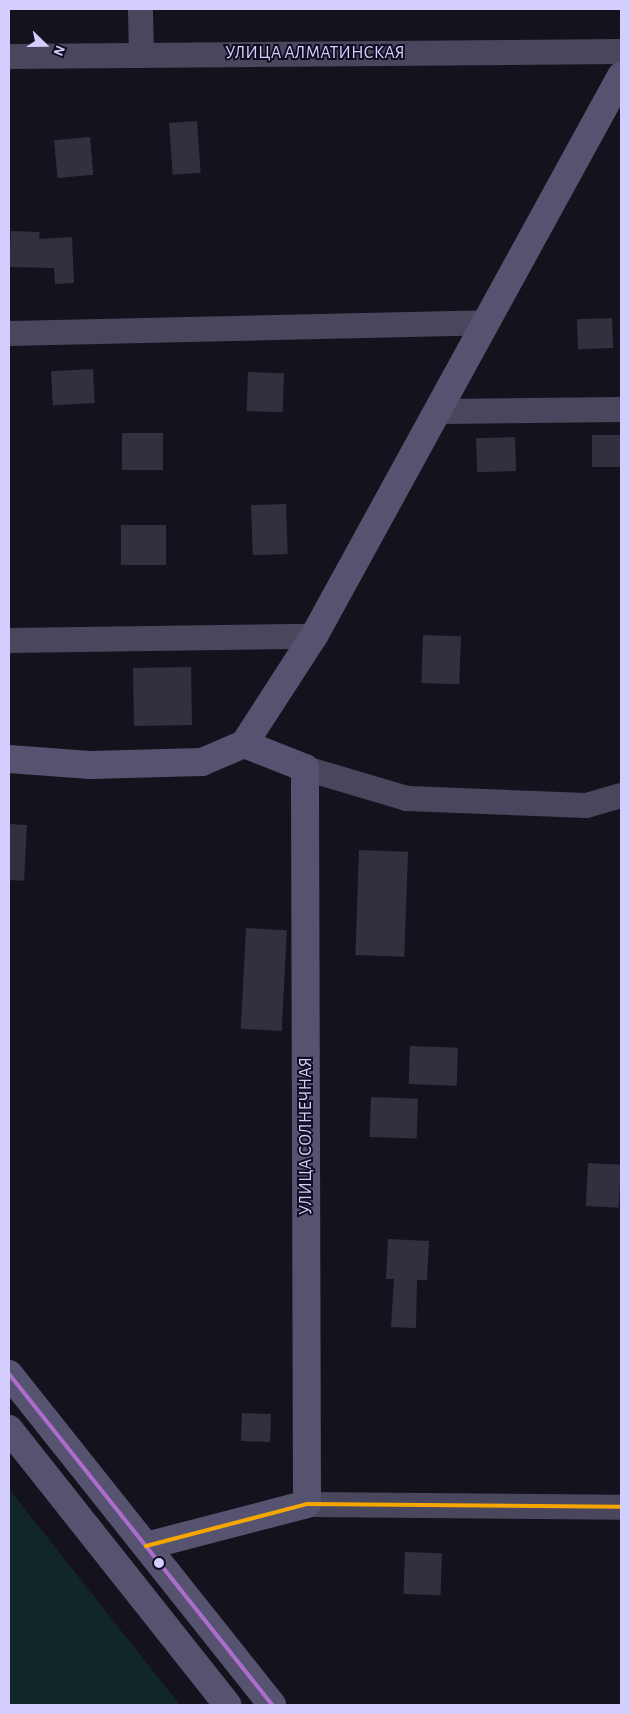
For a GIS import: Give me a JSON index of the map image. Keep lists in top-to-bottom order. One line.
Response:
{"streets":{"street":["УЛИЦА АЛМАТИНСКАЯ","УЛИЦА СОЛНЕЧНАЯ"]},"north":"right"}
